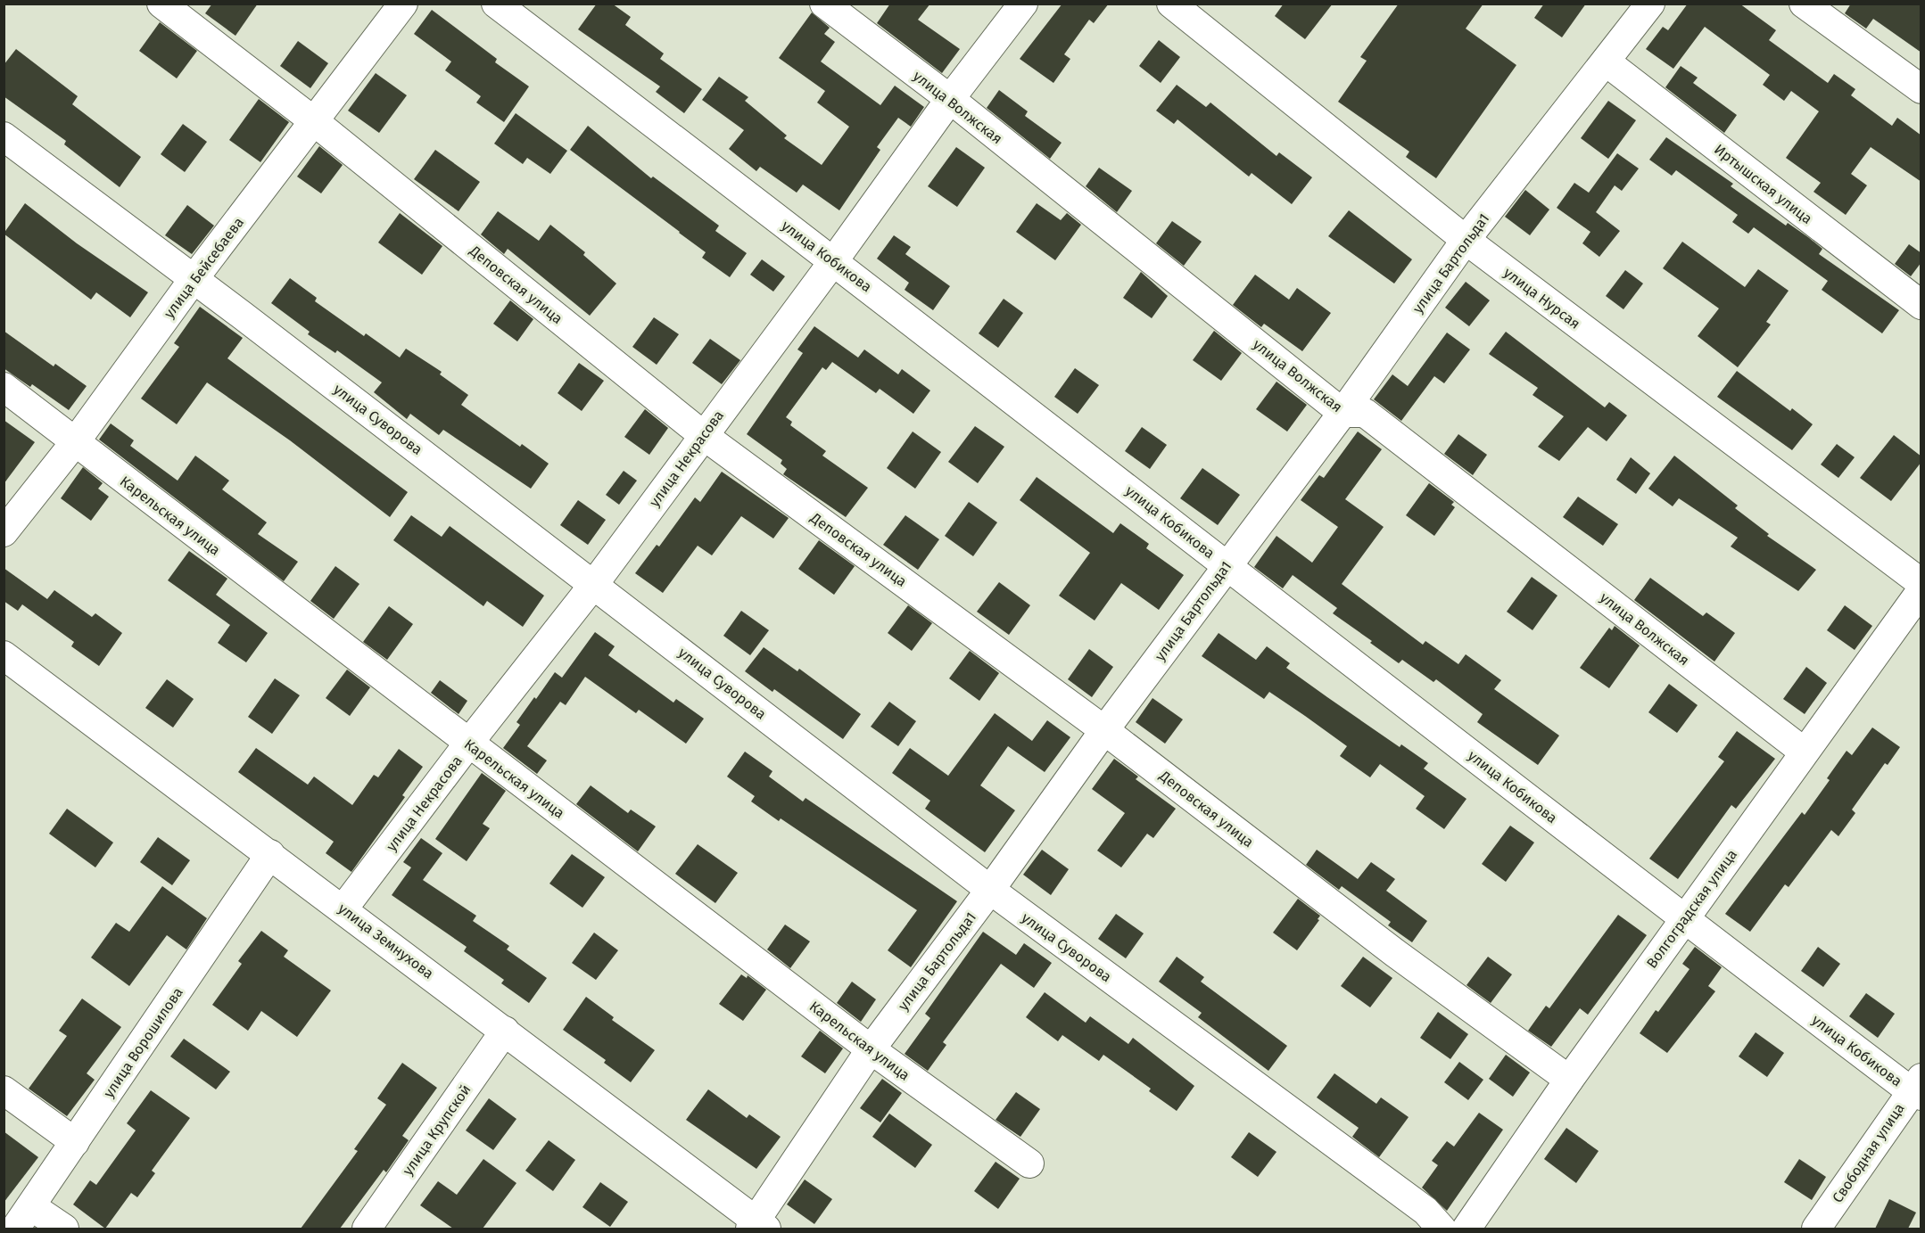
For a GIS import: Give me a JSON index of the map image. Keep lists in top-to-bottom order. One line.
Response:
{"streets":{"street":["улица Волжская","Иртышская улица","улица Кобикова","улица Бартольда1","улица Бейсебаева","Деповская улица","улица Нурсая","улица Суворова","улица Некрасова","Карельская улица","Волгоградская улица","улица Земнухова","улица Ворошилова","улица Крупской","Свободная улица"]},"crossings":[["улица Волжская","улица Бартольда1"],["улица Волжская","улица Некрасова"],["улица Волжская","Волгоградская улица"],["Иртышская улица","улица Бартольда1"],["улица Кобикова","улица Бартольда1"],["улица Кобикова","улица Некрасова"],["улица Кобикова","Волгоградская улица"],["улица Кобикова","Свободная улица"],["улица Бартольда1","Деповская улица"],["улица Бартольда1","улица Нурсая"],["улица Бартольда1","улица Суворова"],["улица Бартольда1","Карельская улица"],["улица Бартольда1","улица Земнухова"],["улица Бейсебаева","Деповская улица"],["улица Бейсебаева","улица Суворова"],["улица Бейсебаева","Карельская улица"],["Деповская улица","улица Некрасова"],["Деповская улица","Волгоградская улица"],["улица Суворова","улица Некрасова"],["улица Некрасова","Карельская улица"],["улица Некрасова","улица Земнухова"],["улица Земнухова","улица Ворошилова"],["улица Земнухова","улица Крупской"]]}
